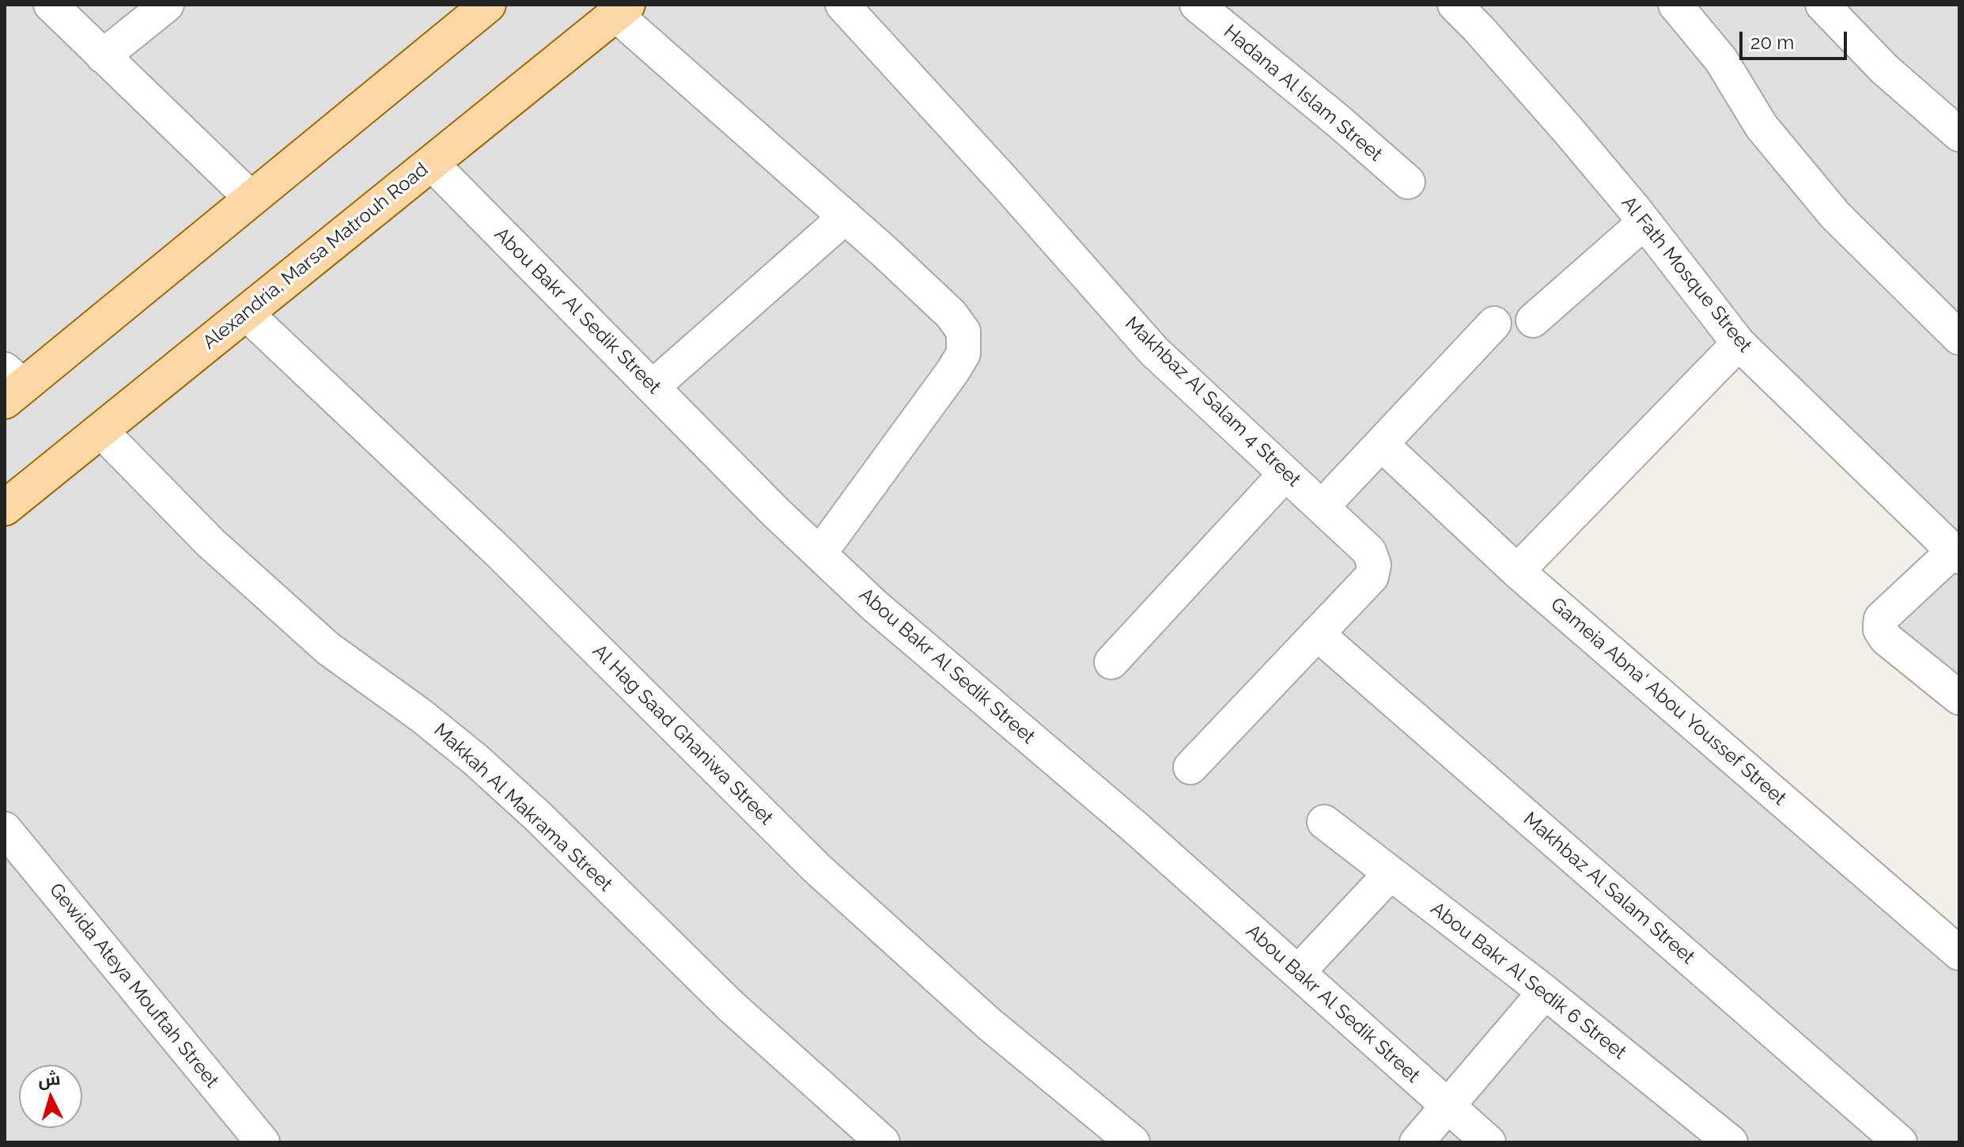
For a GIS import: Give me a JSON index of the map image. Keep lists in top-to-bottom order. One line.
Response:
{"streets":{"main road":["Alexandria, Marsa Matrouh Road"],"street":["Hadana Al Islam Street","Al Fath Mosque Street","Abou Bakr Al Sedik Street","Makhbaz Al Salam 4 Street","Gameia Abna' Abou Youssef Street","Al Hag Saad Ghaniwa Street","Makkah Al Makrama Street","Makhbaz Al Salam Street","Abou Bakr Al Sedik 6 Street","Gewida Ateya Mouftah Street"]},"crossings":[["Alexandria, Marsa Matrouh Road","Abou Bakr Al Sedik Street"],["Alexandria, Marsa Matrouh Road","Al Hag Saad Ghaniwa Street"],["Alexandria, Marsa Matrouh Road","Makkah Al Makrama Street"],["Makhbaz Al Salam 4 Street","Makhbaz Al Salam Street"]],"scale_bar":"20 m","north":"top"}
